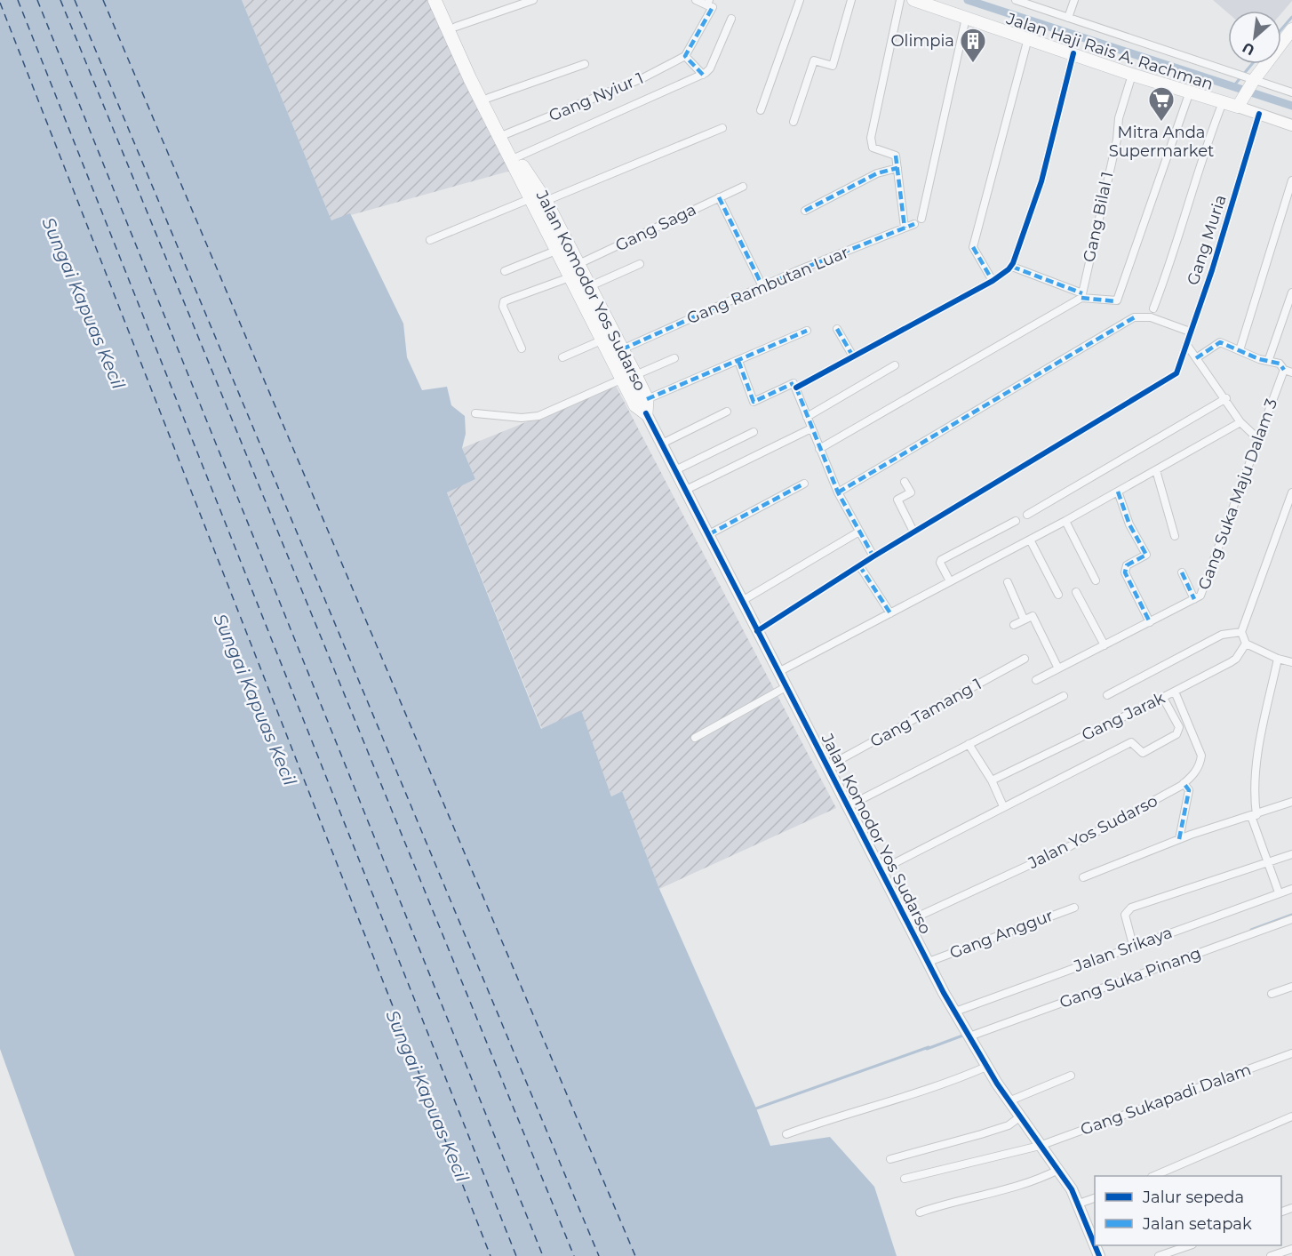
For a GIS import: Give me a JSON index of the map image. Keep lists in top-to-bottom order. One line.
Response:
{"streets":{"highway":["Jalan Komodor Yos Sudarso"],"main road":["Jalan Haji Rais A. Rachman"],"street":["Gang Nyiur 1","Gang Bilal 1","Gang Saga","Gang Muria","Gang Rambutan Luar","Gang Suka Maju Dalam 3","Gang Tamang 1","Gang Jarak","Jalan Yos Sudarso","Gang Anggur","Jalan Srikaya","Gang Suka Pinang","Gang Sukapadi Dalam"]},"crossings":[["Jalan Haji Rais A. Rachman","Gang Bilal 1"],["Gang Nyiur 1","Jalan Komodor Yos Sudarso"],["Gang Saga","Jalan Komodor Yos Sudarso"],["Gang Rambutan Luar","Jalan Komodor Yos Sudarso"],["Jalan Komodor Yos Sudarso","Gang Tamang 1"],["Jalan Komodor Yos Sudarso","Jalan Yos Sudarso"],["Jalan Komodor Yos Sudarso","Gang Anggur"],["Jalan Komodor Yos Sudarso","Jalan Srikaya"],["Jalan Komodor Yos Sudarso","Gang Suka Pinang"],["Jalan Komodor Yos Sudarso","Gang Sukapadi Dalam"],["Gang Jarak","Jalan Yos Sudarso"]],"water":["Sungai Kapuas Kecil"],"places":{"building":["Olimpia"],"supermarket":["Mitra Anda Supermarket"]},"legend":["Jalur sepeda","Jalan setapak"],"north":"bottom left"}
